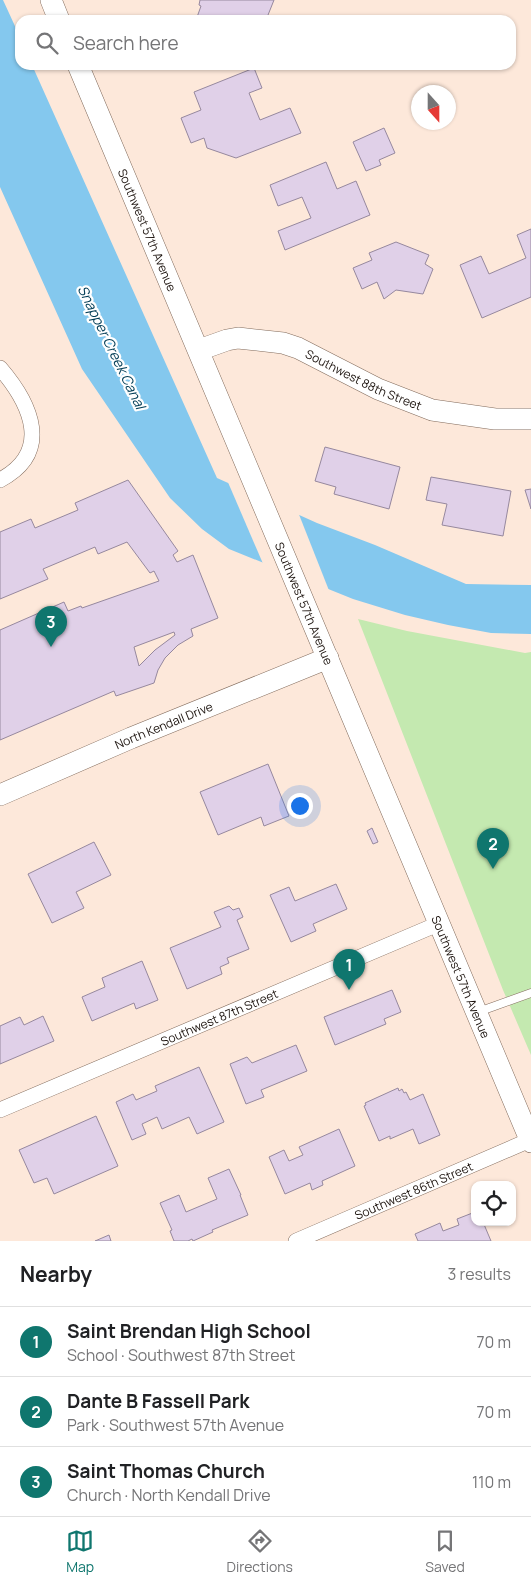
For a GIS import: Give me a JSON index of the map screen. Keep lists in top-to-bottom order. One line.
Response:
{"streets":{"main road":["Southwest 57th Avenue","Southwest 88th Street","North Kendall Drive"],"street":["Southwest 87th Street","Southwest 86th Street"]},"crossings":[["Southwest 57th Avenue","Southwest 88th Street"],["Southwest 57th Avenue","North Kendall Drive"],["Southwest 57th Avenue","Southwest 87th Street"],["Southwest 57th Avenue","Southwest 86th Street"]],"water":["Snapper Creek Canal"],"north":"bottom","page":{"search":"Search here","pins":["3","2","1"],"heading":["Nearby","3 results"],"list":[{"mark":"1","name":"Saint Brendan High School","note":"School · Southwest 87th Street","value":"70 m"},{"mark":"2","name":"Dante B Fassell Park","note":"Park · Southwest 57th Avenue","value":"70 m"},{"mark":"3","name":"Saint Thomas Church","note":"Church · North Kendall Drive","value":"110 m"}],"nav":["Map","Directions","Saved"]}}
